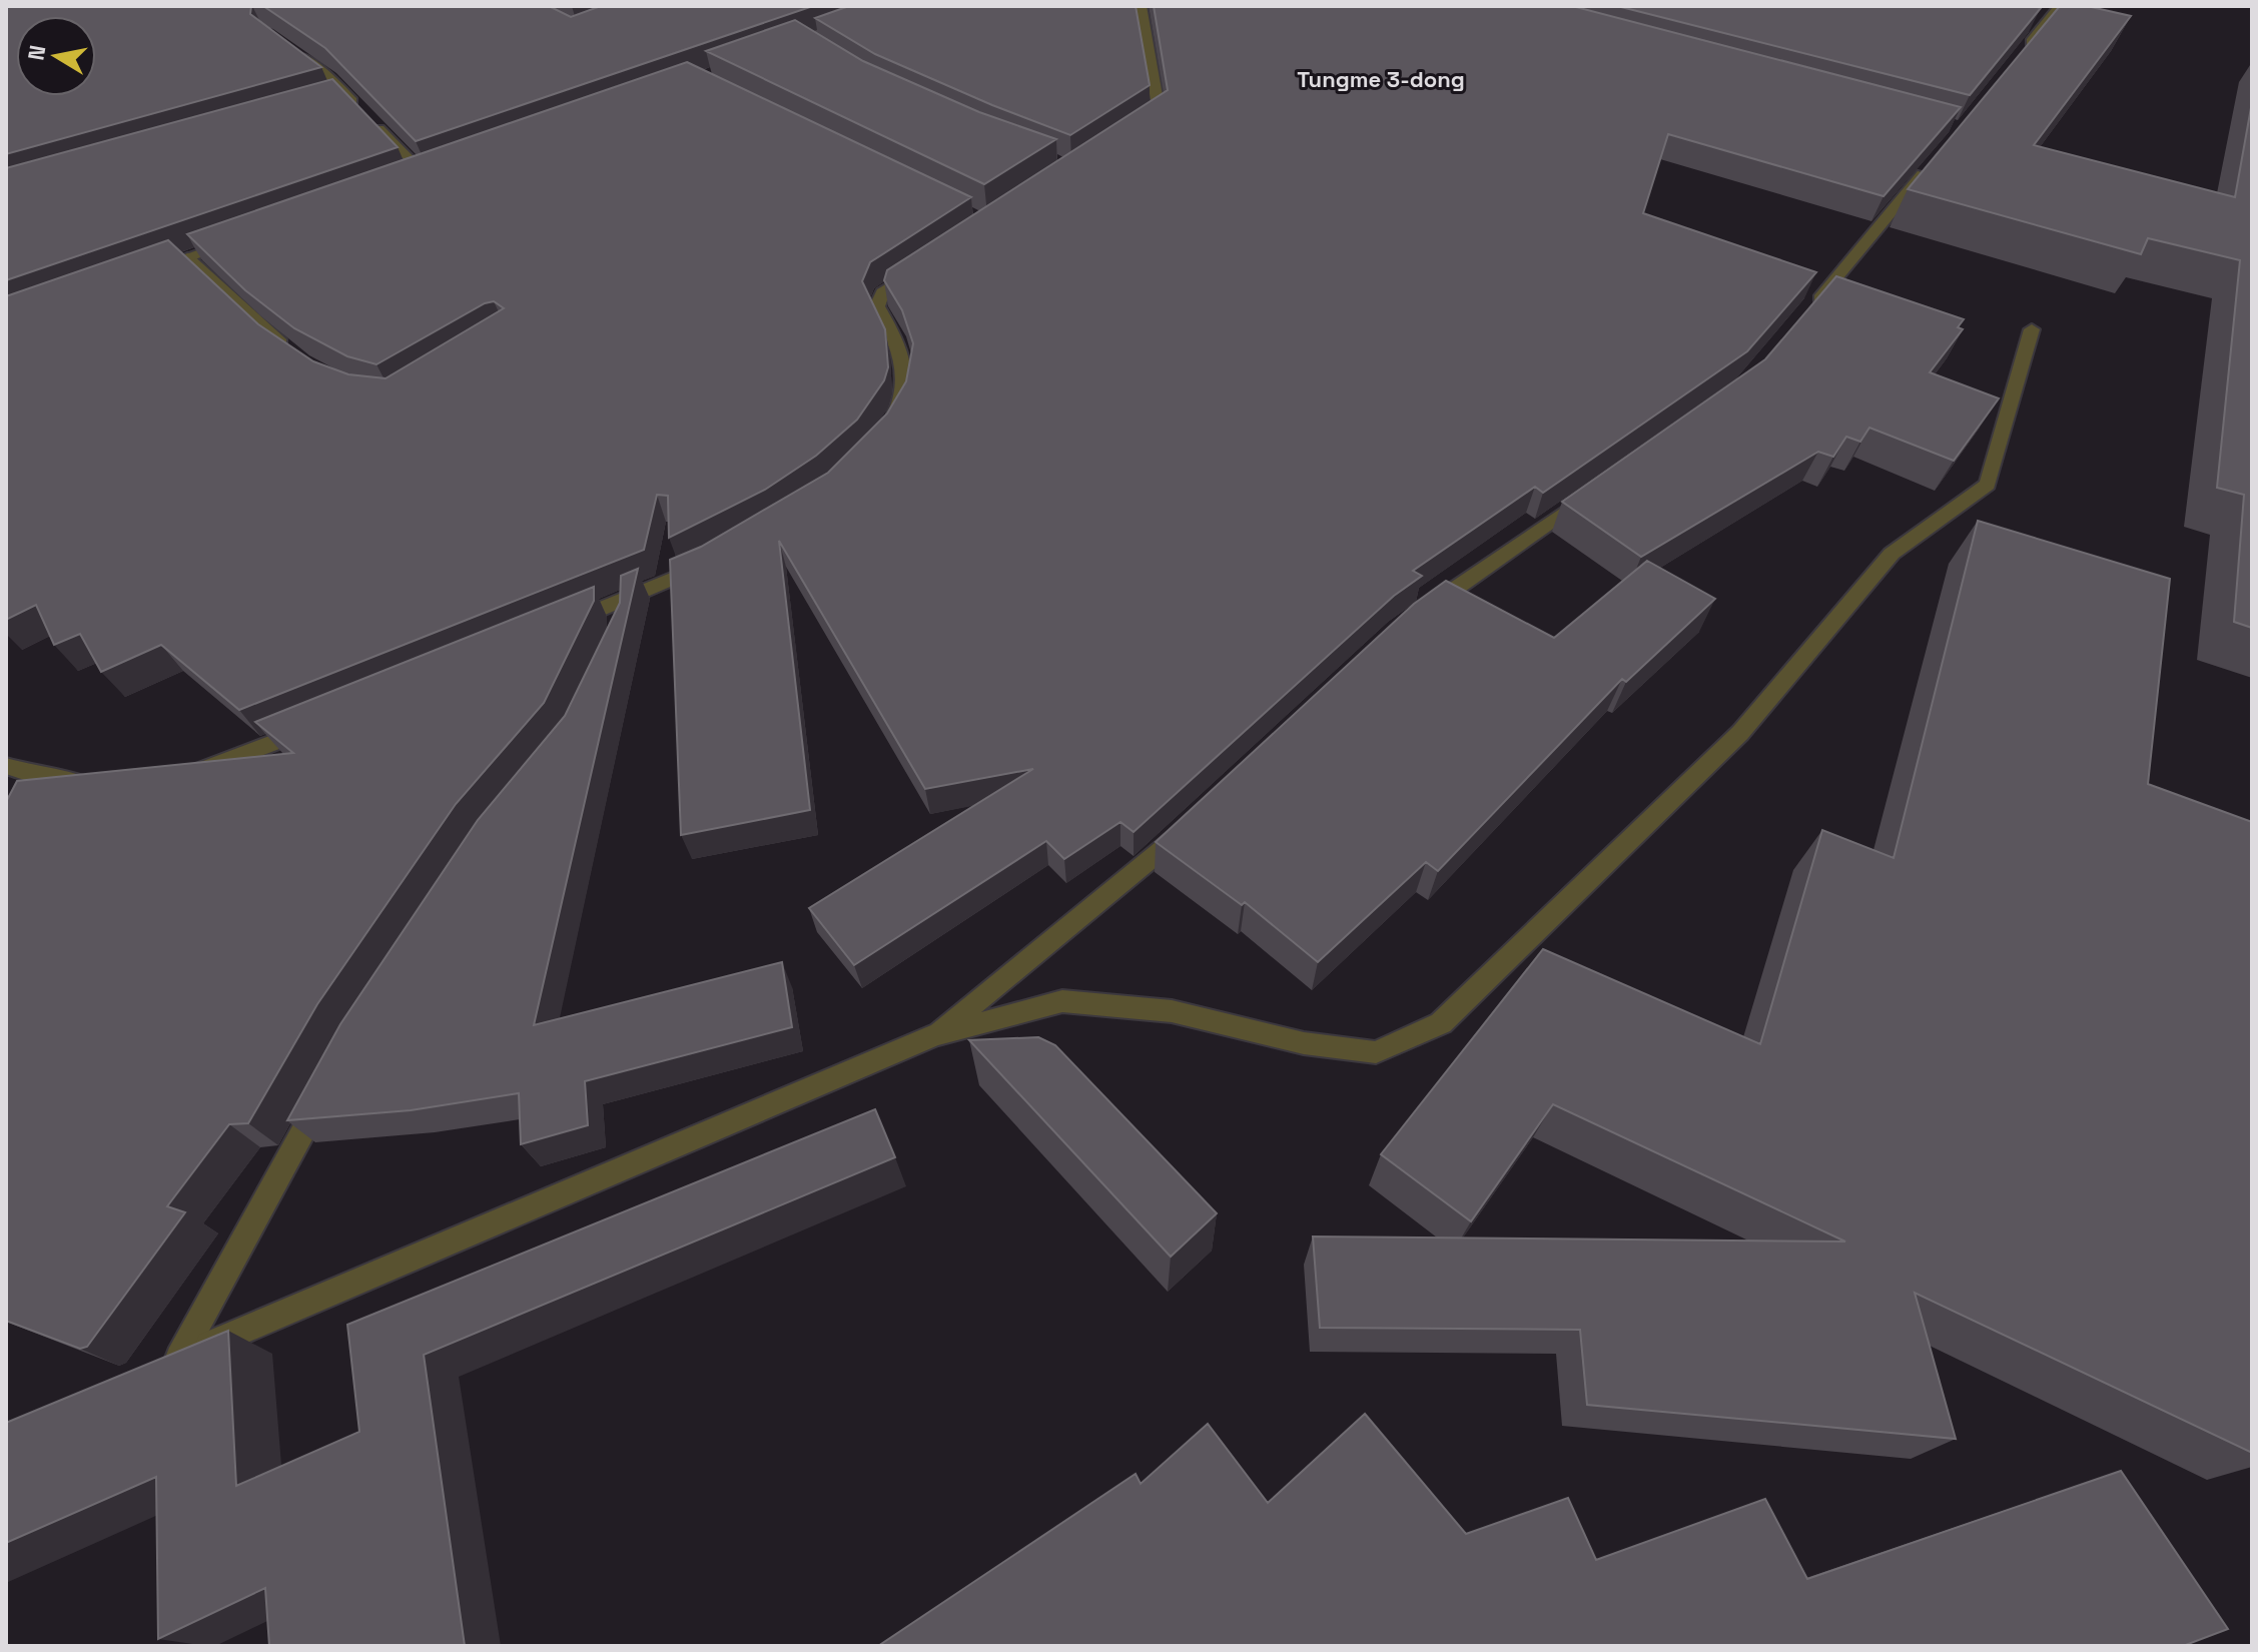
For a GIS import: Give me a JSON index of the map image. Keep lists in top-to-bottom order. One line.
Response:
{"districts":["Tungme 3-dong"],"north":"left"}
